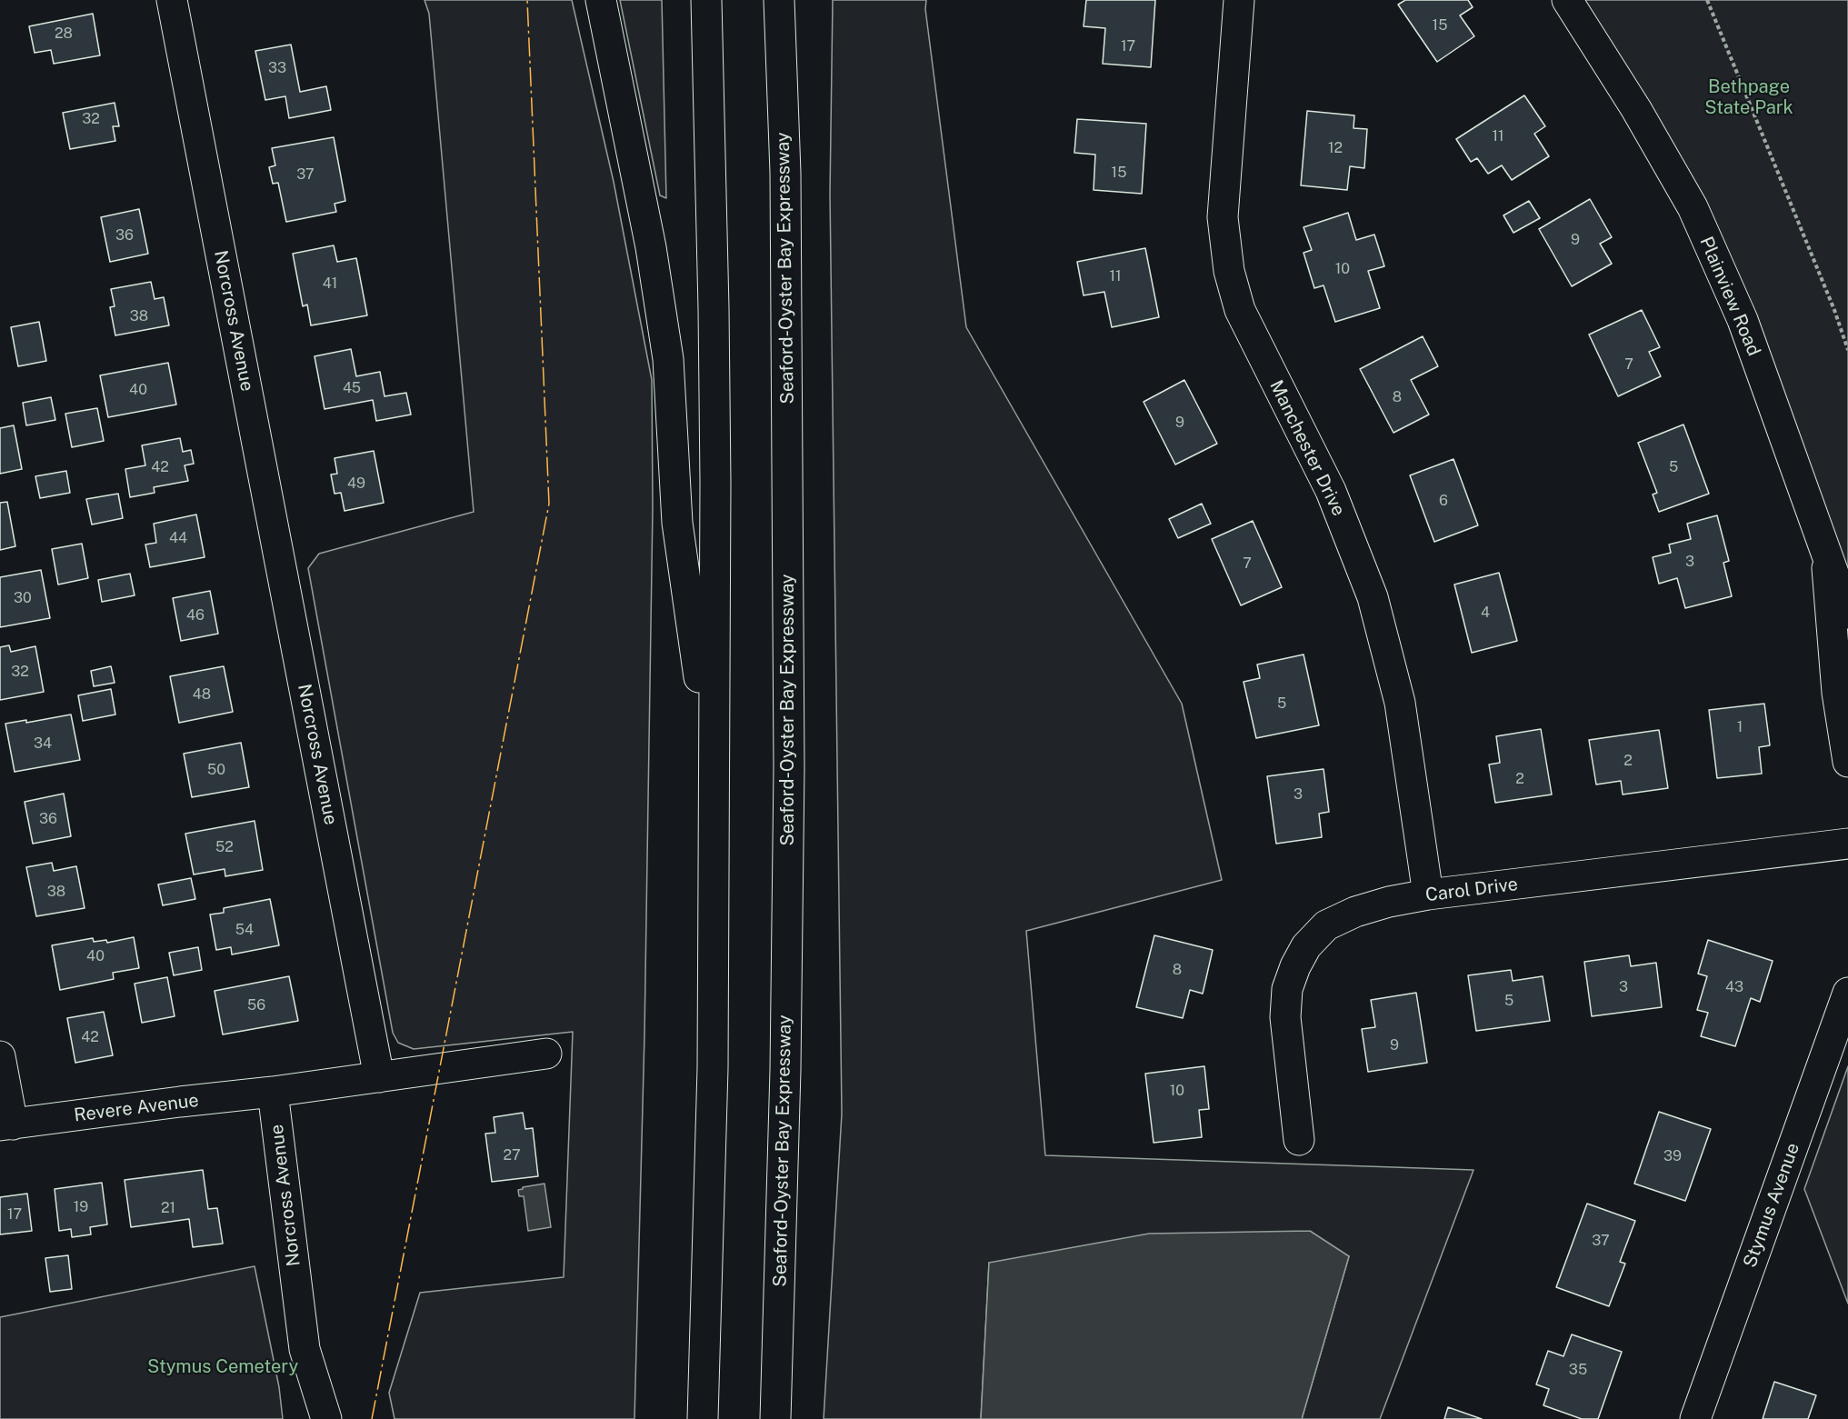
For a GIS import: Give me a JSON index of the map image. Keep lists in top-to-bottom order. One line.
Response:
{"streets":{"main road":["Seaford-Oyster Bay Expressway","Plainview Road","Norcross Avenue","Manchester Drive","Carol Drive","Revere Avenue","Stymus Avenue"]},"crossings":[["Norcross Avenue","Revere Avenue"],["Manchester Drive","Carol Drive"]],"parks":["Bethpage State Park","Stymus Cemetery"],"house_numbers":["15","28","17","33","32","11","12","15","37","36","9","10","11","41","38","7","45","40","8","9","42","5","49","6","44","3","7","30","4","46","32","48","5","1","34","2","50","2","3","36","52","38","54","40","8","3","43","5","56","42","9","10","27","39","19","21","17","37","35"]}
